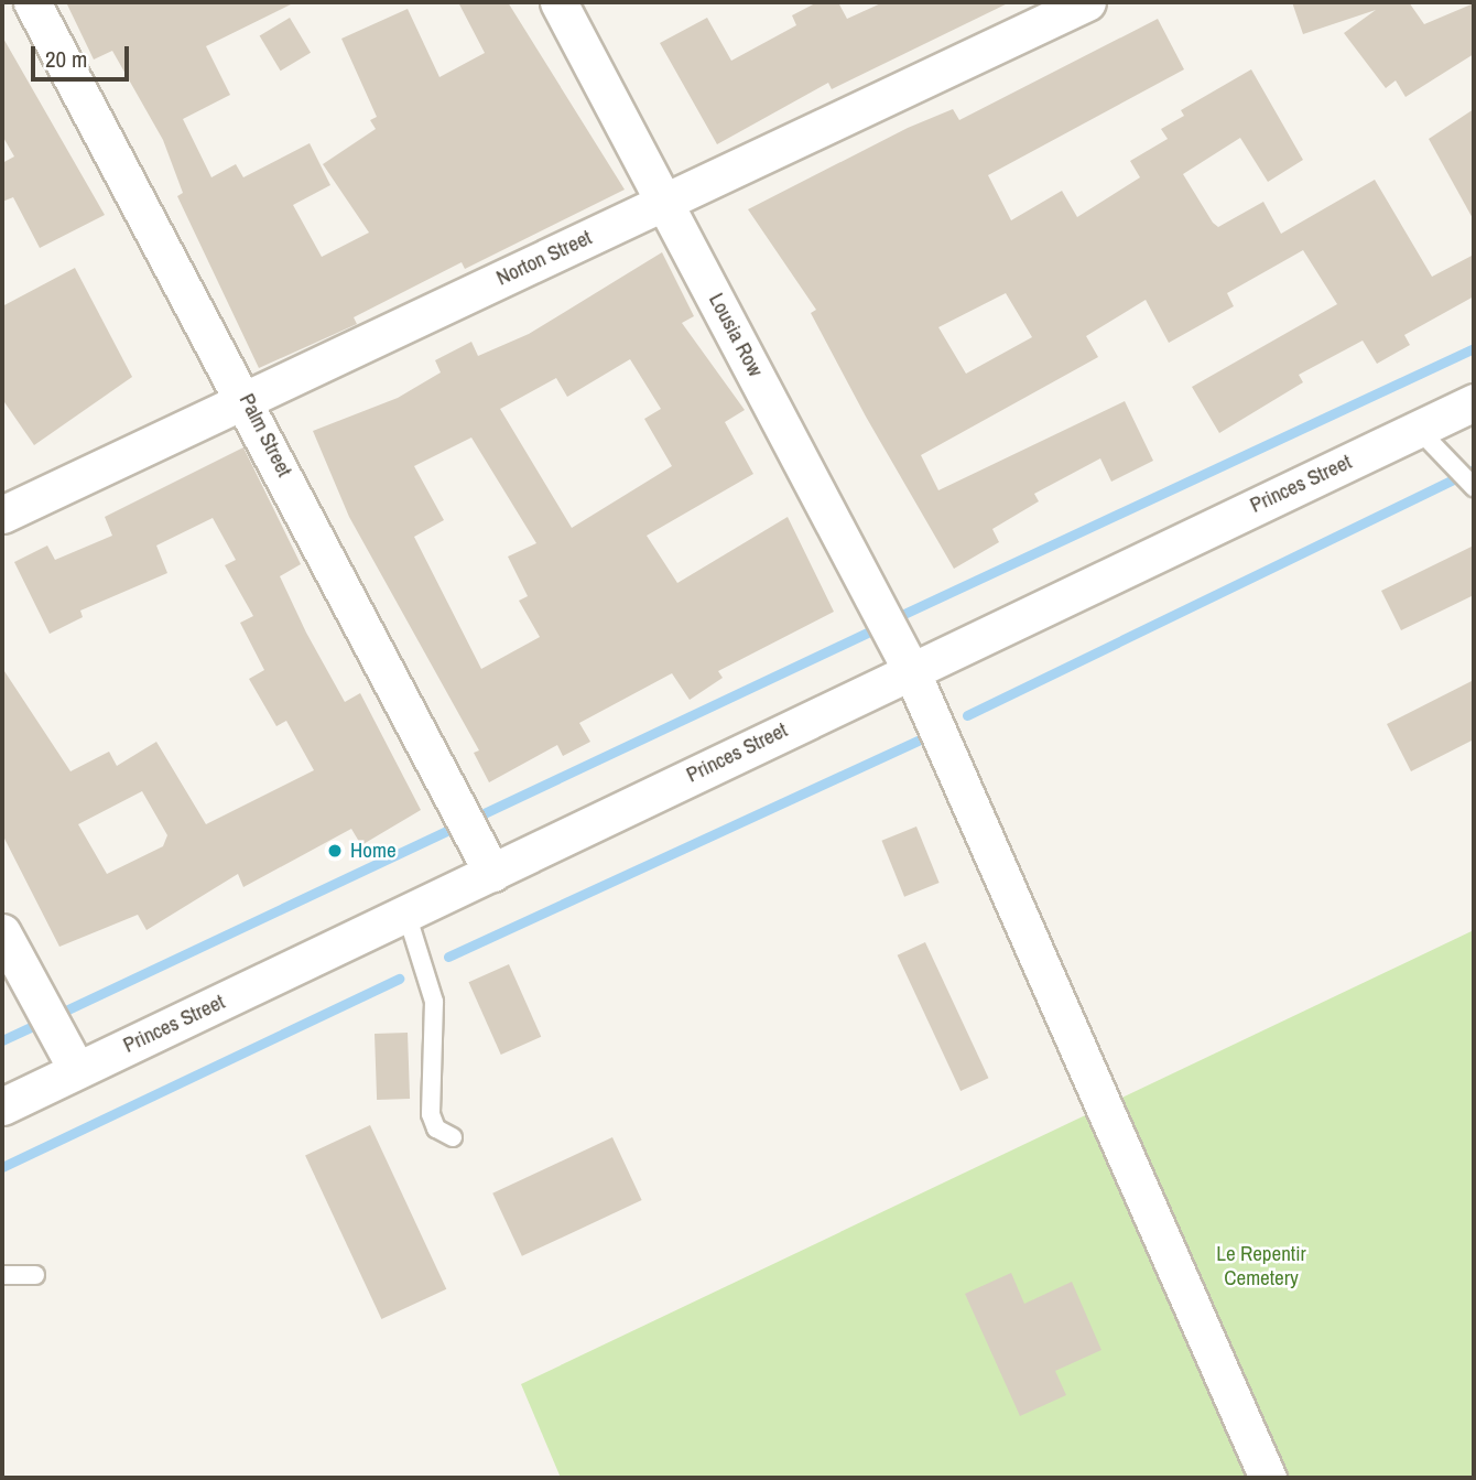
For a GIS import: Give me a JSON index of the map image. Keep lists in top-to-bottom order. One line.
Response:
{"streets":{"street":["Norton Street","Lousia Row","Palm Street","Princes Street"]},"crossings":[["Norton Street","Lousia Row"],["Norton Street","Palm Street"],["Lousia Row","Princes Street"],["Palm Street","Princes Street"]],"parks":["Le Repentir Cemetery"],"places":["Home"],"scale_bar":"20 m"}
